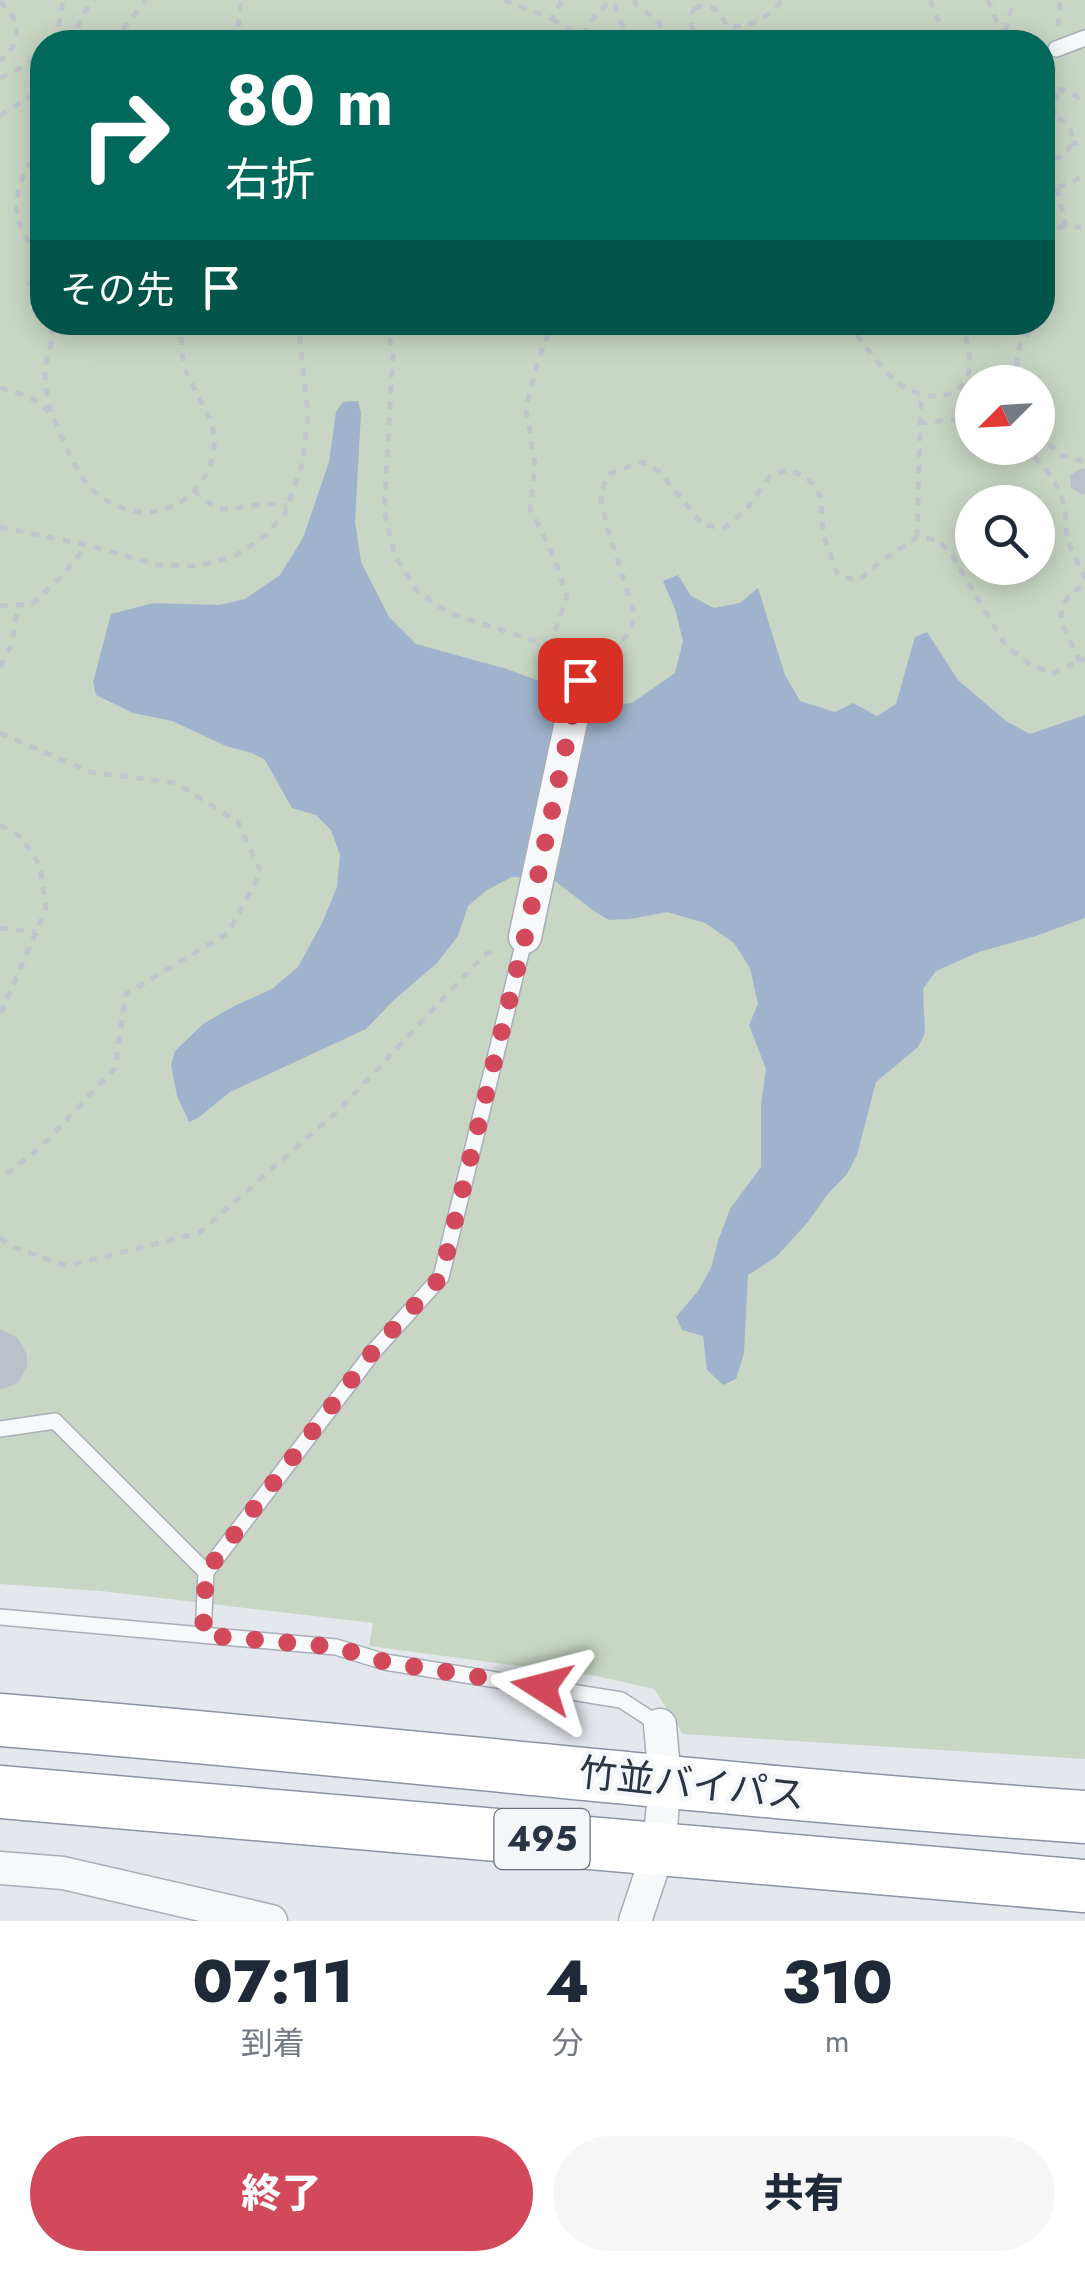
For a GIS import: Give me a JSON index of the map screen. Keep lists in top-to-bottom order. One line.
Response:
{"streets":{"highway":["竹並バイパス","495"]},"north":"bottom left","page":{"turn":["80 m","右折"],"then":"その先","eta":["07:11","到着","4","分","310","m"],"buttons":["終了","共有"]}}
